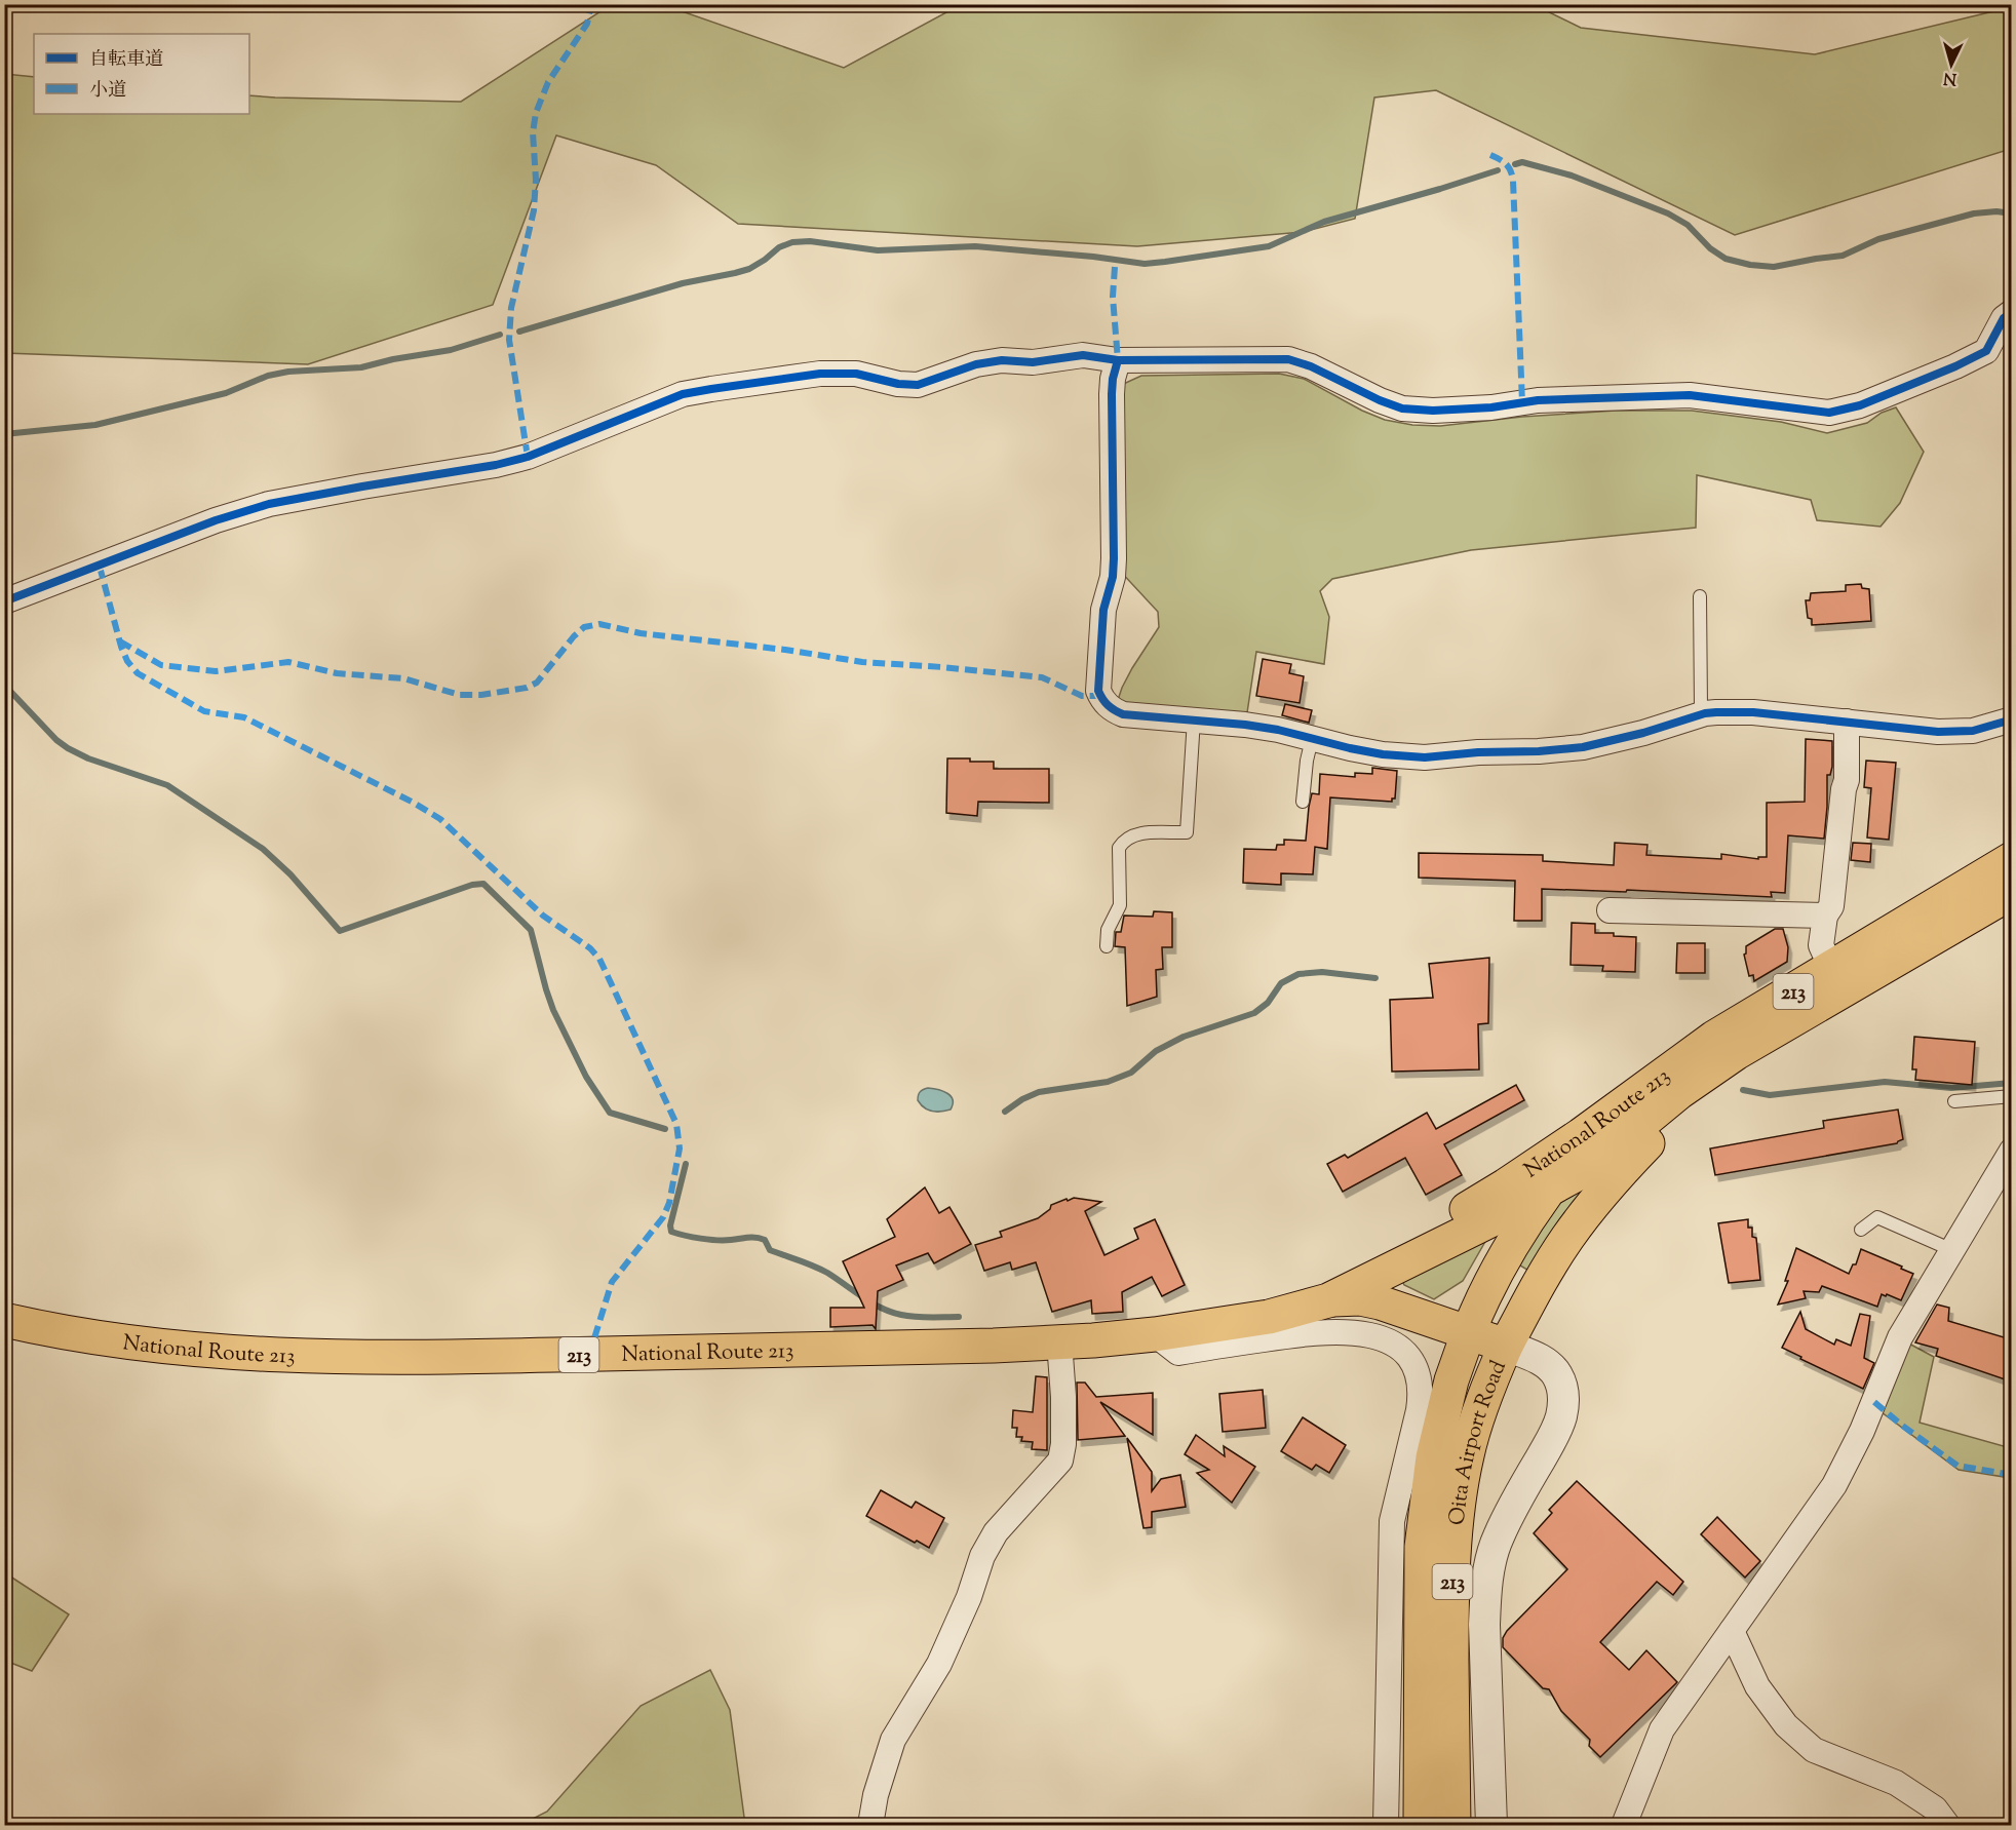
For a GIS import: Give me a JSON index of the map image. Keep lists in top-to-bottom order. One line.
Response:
{"streets":{"highway":["213","National Route 213","Oita Airport Road"]},"crossings":[["National Route 213","Oita Airport Road"]],"legend":["自転車道","小道"],"north":"bottom"}
